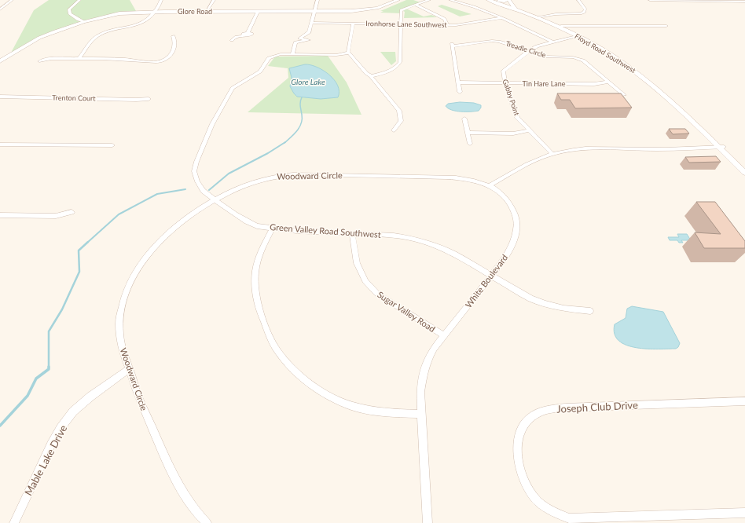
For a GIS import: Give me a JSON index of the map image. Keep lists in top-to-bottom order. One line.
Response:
{"streets":{"main road":["Floyd Road Southwest"],"street":["Glore Road","Ironhorse Lane Southwest","Treadle Circle","Tin Hare Lane","Gabby Point","Trenton Court","Woodward Circle","Green Valley Road Southwest","White Boulevard","Sugar Valley Road","Joseph Club Drive","Mable Lake Drive"]},"crossings":[["Ironhorse Lane Southwest","Green Valley Road Southwest"],["Treadle Circle","Tin Hare Lane"],["Treadle Circle","Gabby Point"],["Floyd Road Southwest","Gabby Point"],["Tin Hare Lane","Gabby Point"],["Woodward Circle","Green Valley Road Southwest"],["Woodward Circle","White Boulevard"],["Woodward Circle","Mable Lake Drive"],["Green Valley Road Southwest","White Boulevard"],["Green Valley Road Southwest","Sugar Valley Road"],["White Boulevard","Sugar Valley Road"]],"water":["Glore Lake"]}
